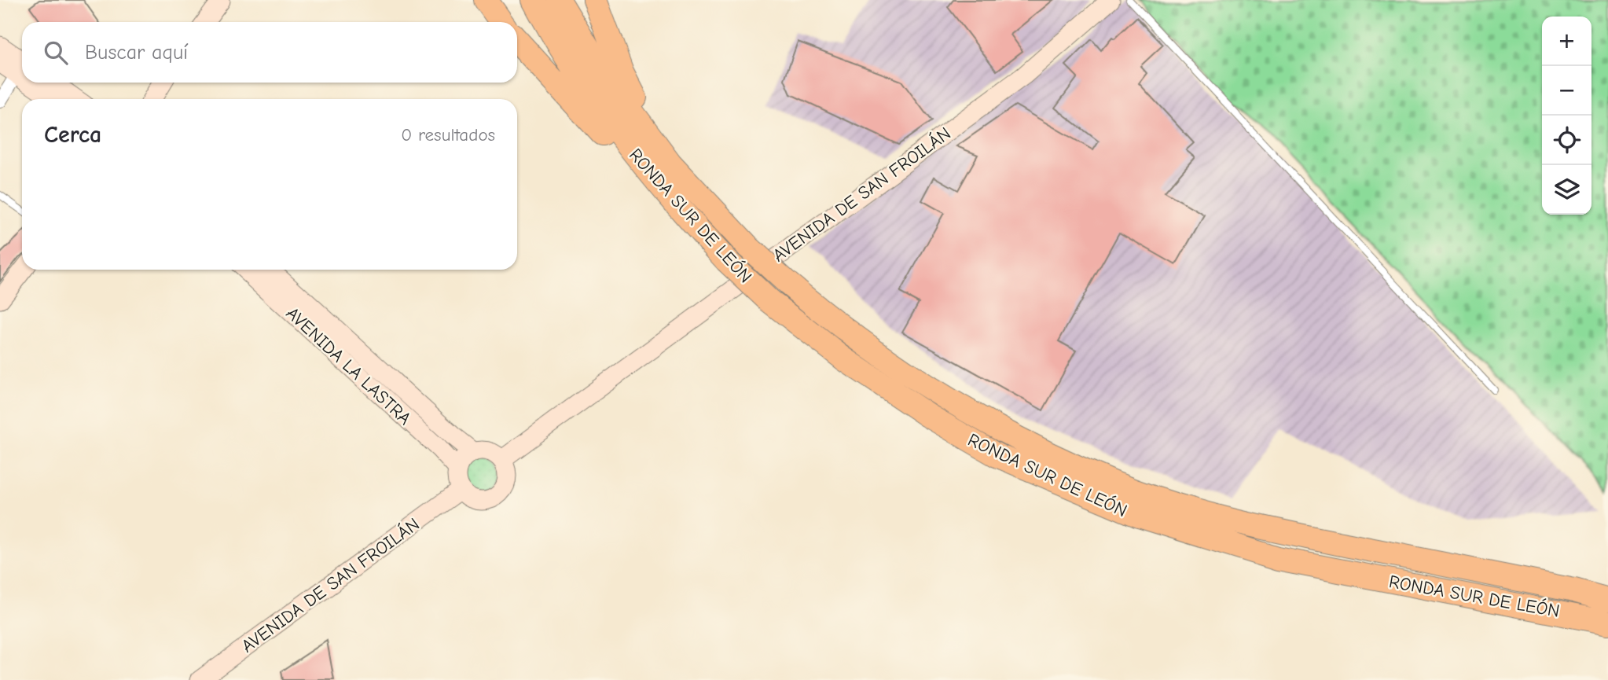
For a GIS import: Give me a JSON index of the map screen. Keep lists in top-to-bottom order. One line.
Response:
{"streets":{"highway":["RONDA SUR DE LEÓN"],"street":["AVENIDA DE SAN FROILÁN","AVENIDA LA LASTRA"]},"crossings":[["AVENIDA DE SAN FROILÁN","AVENIDA LA LASTRA"]],"page":{"map_buttons":["+","−"],"search":"Buscar aquí","heading":["Cerca","0 resultados"]}}
